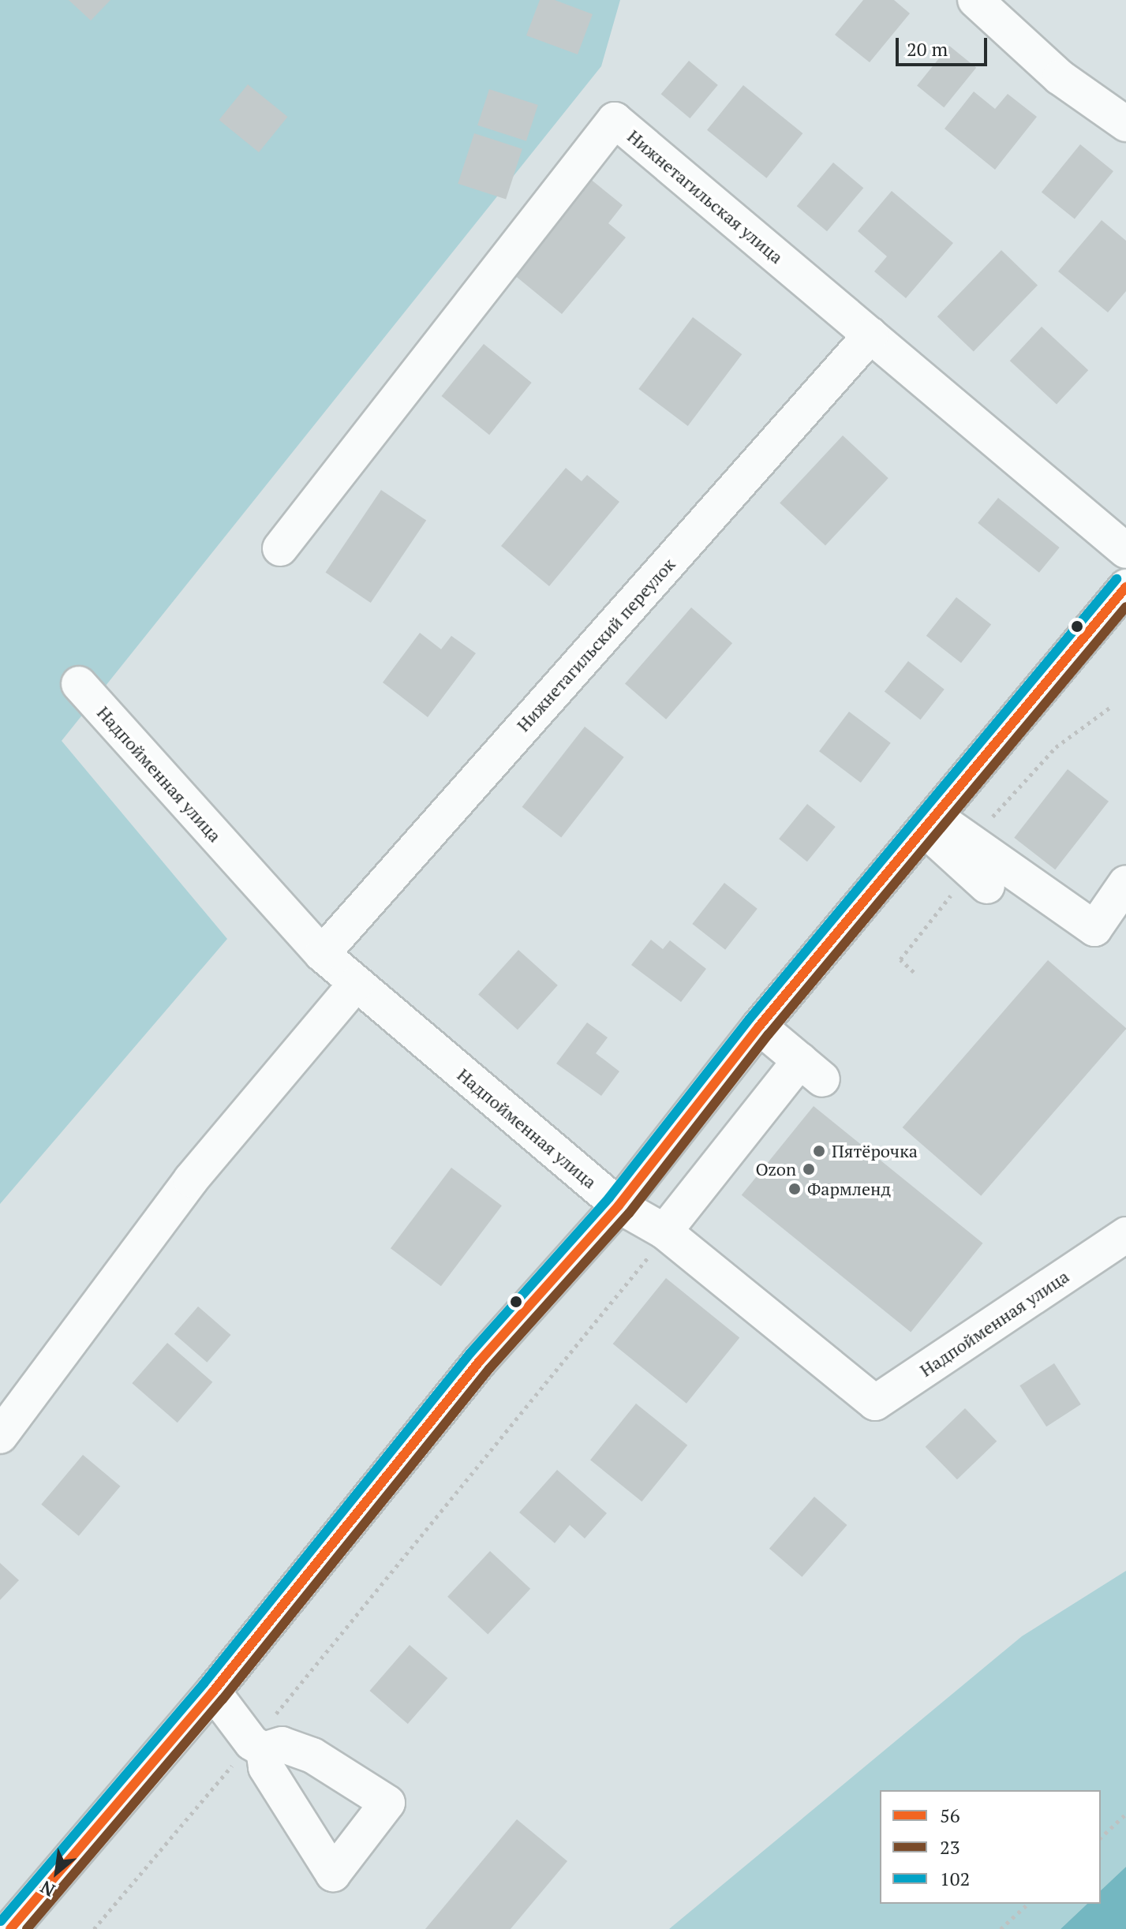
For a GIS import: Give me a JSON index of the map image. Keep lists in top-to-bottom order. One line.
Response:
{"streets":{"street":["Нижнетагильская улица","Нижнетагильский переулок","Надпойменная улица"]},"crossings":[["Нижнетагильская улица","Нижнетагильский переулок"],["Нижнетагильский переулок","Надпойменная улица"]],"places":["Пятёрочка","Ozon","Фармленд"],"lines":["transit line 102","transit line 56","transit line 23"],"legend":["56","23","102"],"scale_bar":"20 m","north":"bottom left"}
